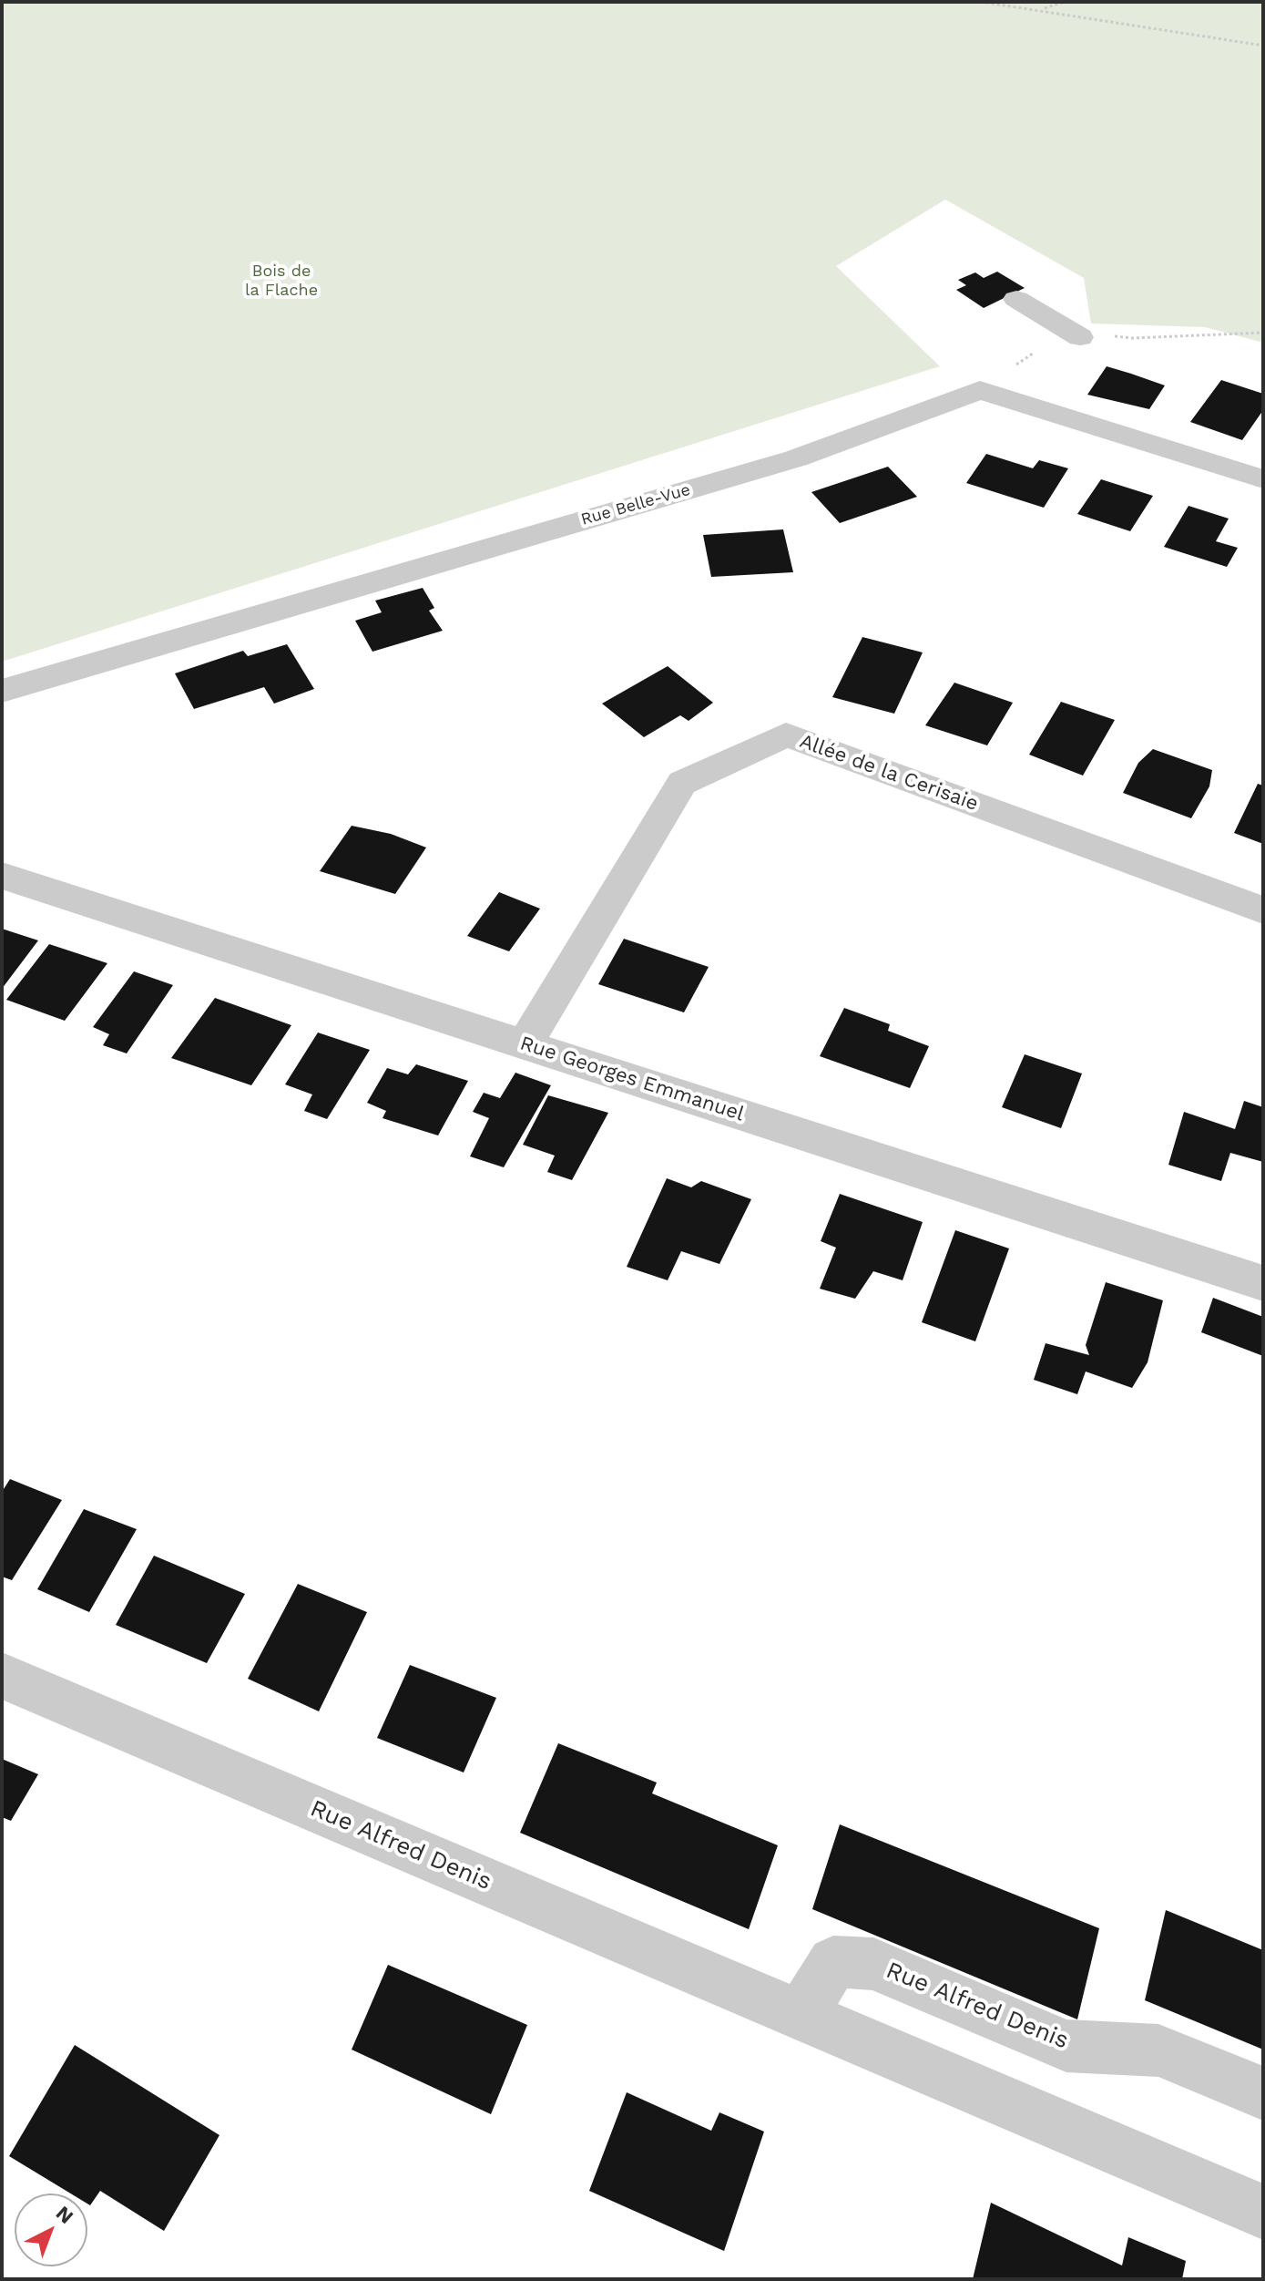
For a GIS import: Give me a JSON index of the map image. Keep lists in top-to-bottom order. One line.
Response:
{"streets":{"street":["Rue Belle-Vue","Allée de la Cerisaie","Rue Georges Emmanuel","Rue Alfred Denis"]},"crossings":[["Allée de la Cerisaie","Rue Georges Emmanuel"]],"parks":["Bois de la Flache"],"north":"top right"}
